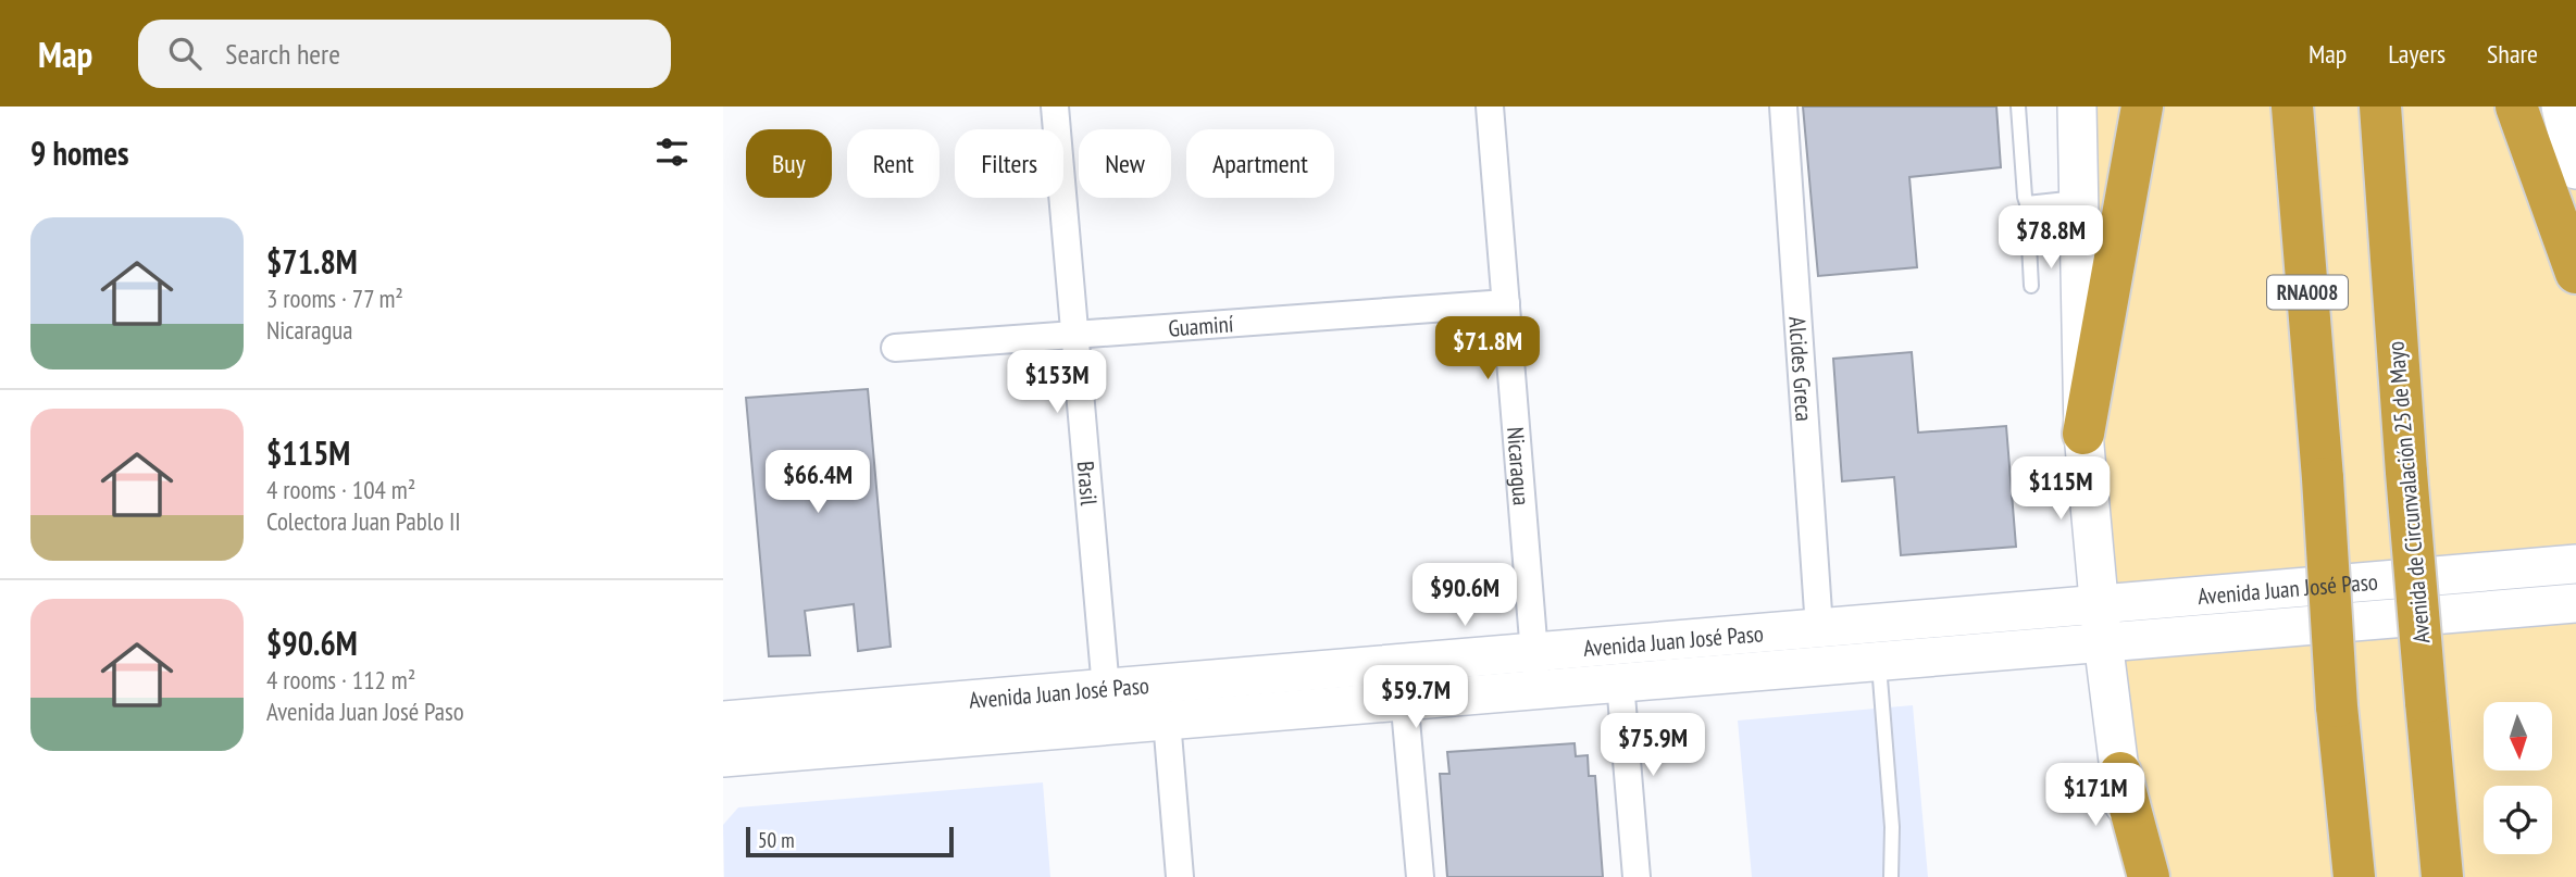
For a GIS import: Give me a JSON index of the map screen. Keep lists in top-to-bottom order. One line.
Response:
{"streets":{"highway":["RNA008","Avenida de Circunvalación 25 de Mayo"],"main road":["Avenida Juan José Paso"],"street":["Guaminí","Alcides Greca","Nicaragua","Brasil"]},"crossings":[["Guaminí","Nicaragua"],["Guaminí","Brasil"],["Alcides Greca","Avenida Juan José Paso"],["Nicaragua","Avenida Juan José Paso"],["Brasil","Avenida Juan José Paso"]],"scale_bar":"50 m","north":"bottom","page":{"header":"Map","search":"Search here","nav":["Map","Layers","Share"],"heading":"9 homes","chip":["Buy","Rent","Filters","New","Apartment"],"list":[{"name":"$71.8M","note":"3 rooms · 77 m² · Nicaragua"},{"name":"$115M","note":"4 rooms · 104 m² · Colectora Juan Pablo II"},{"name":"$90.6M","note":"4 rooms · 112 m² · Avenida Juan José Paso"}],"price":["$78.8M","$71.8M","$153M","$66.4M","$115M","$90.6M","$59.7M","$75.9M","$171M"],"scale":"50 m"}}
